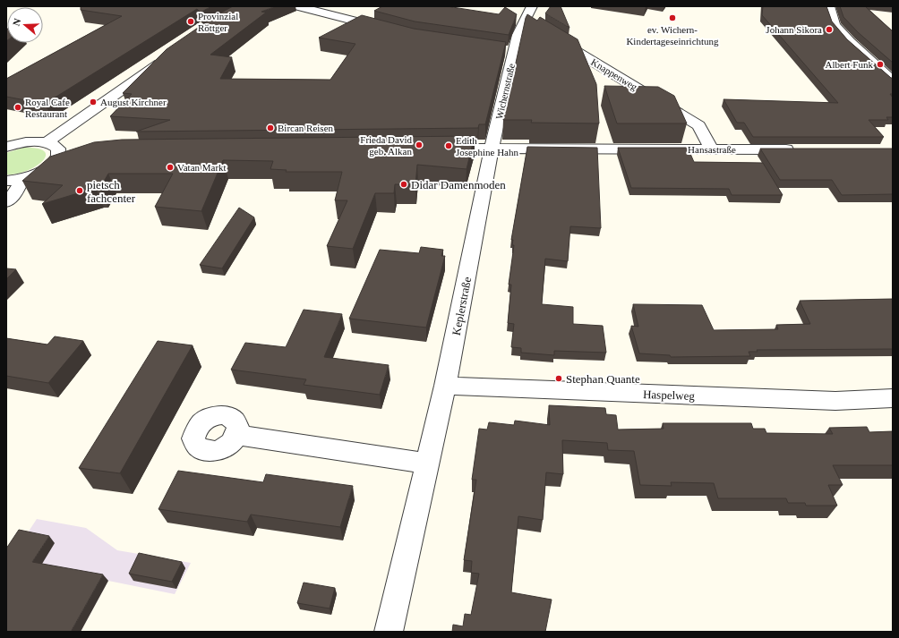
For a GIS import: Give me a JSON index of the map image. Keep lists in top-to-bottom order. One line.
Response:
{"streets":{"street":["Knappenweg","Wichernstraße","Hansastraße","Keplerstraße","Haspelweg"]},"crossings":[["Knappenweg","Hansastraße"],["Wichernstraße","Hansastraße"],["Wichernstraße","Keplerstraße"],["Hansastraße","Keplerstraße"],["Keplerstraße","Haspelweg"]],"places":["ev. Wichern- Kindertageseinrichtung","Provinzial Röttger","Johann Sikora","Albert Funk","August Kirchner","Royal Cafe Restaurant","Bircan Reisen","Frieda David geb. Alkan","Edith Josephine Hahn","Vatan Markt","Didar Damenmoden","pietsch fachcenter","Stephan Quante"],"north":"left"}
